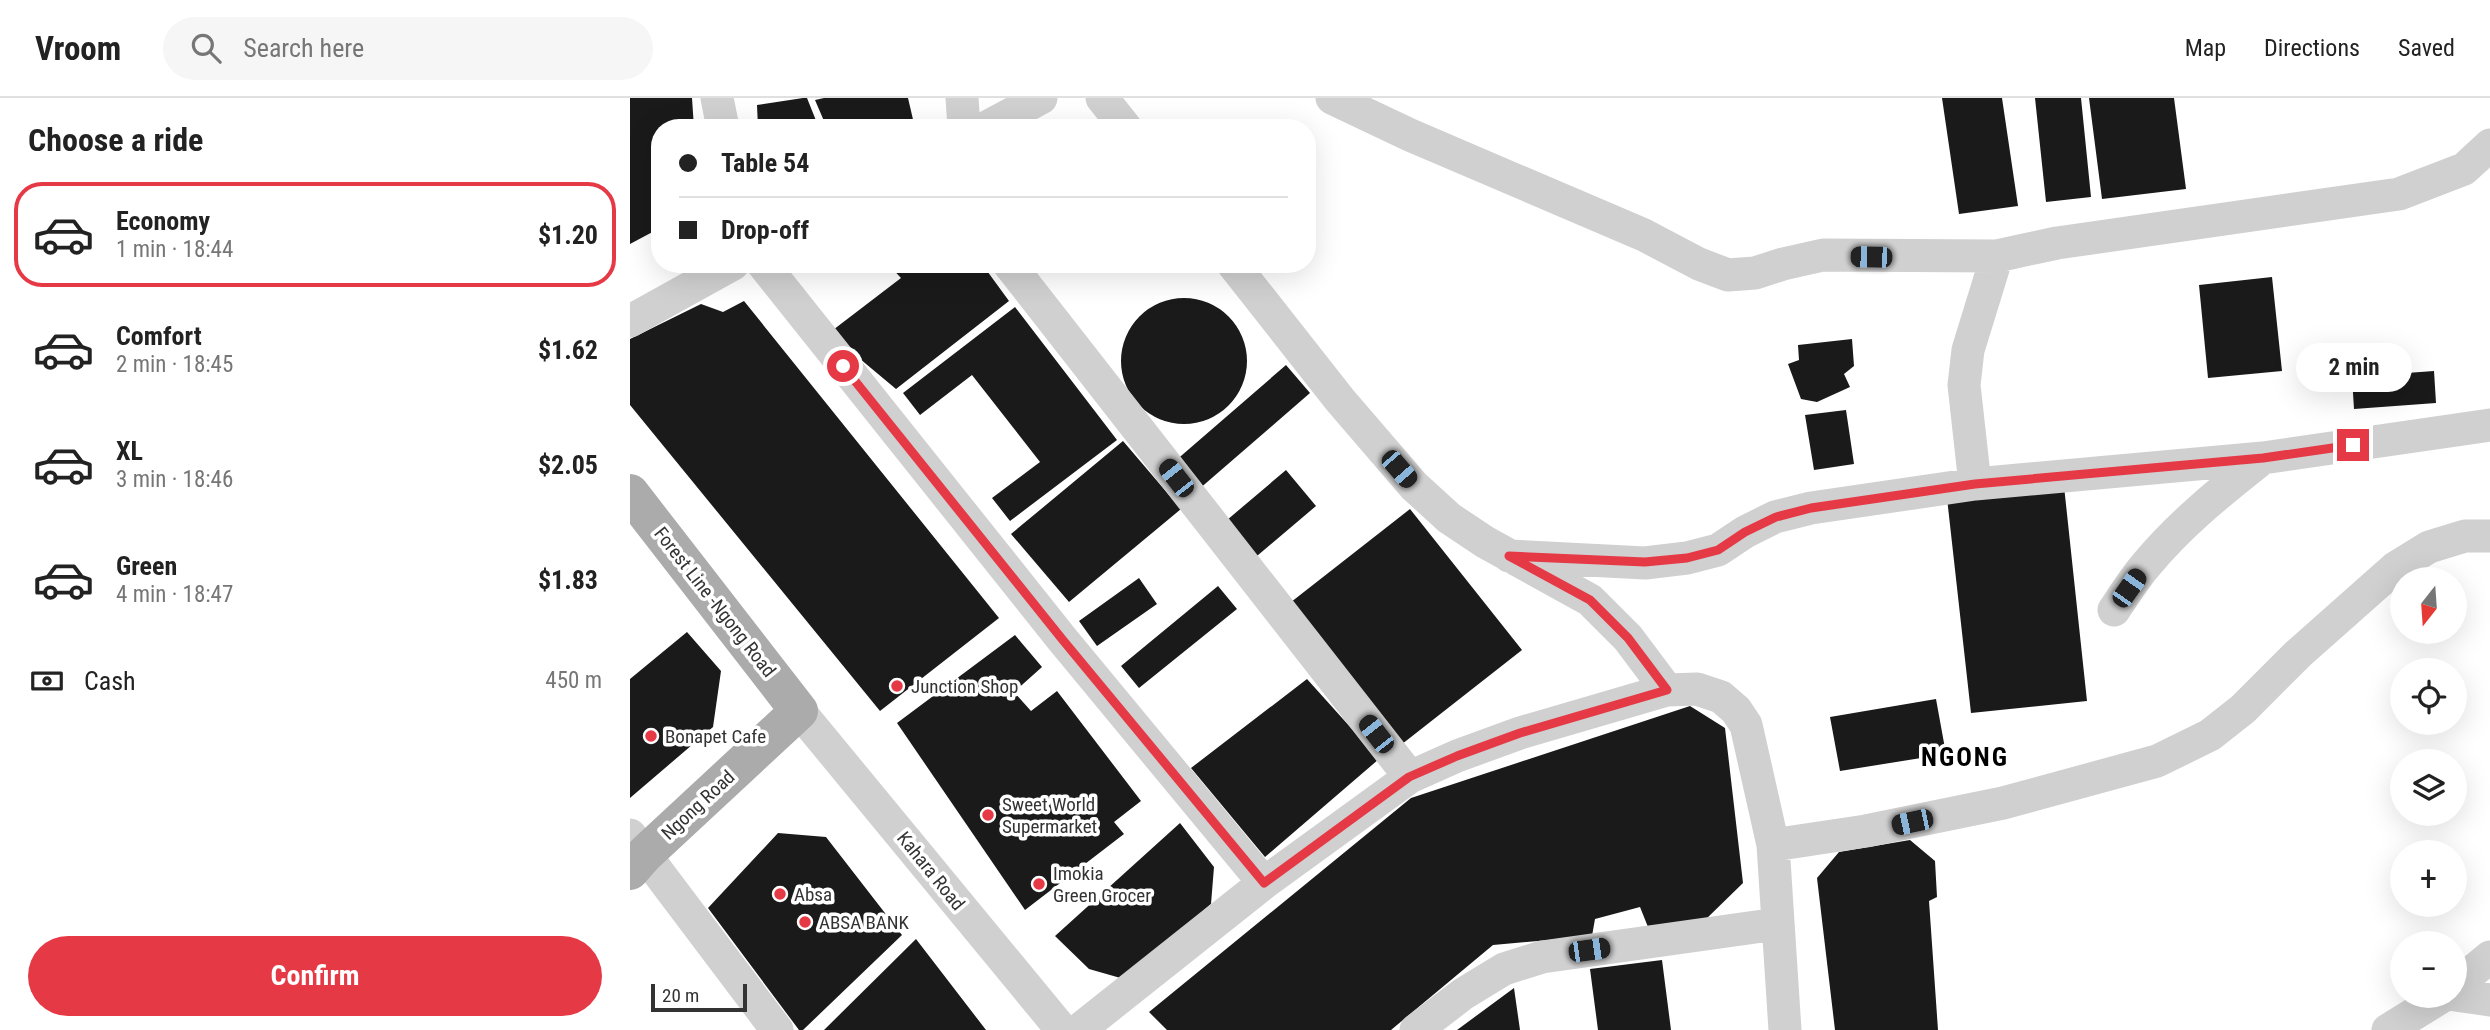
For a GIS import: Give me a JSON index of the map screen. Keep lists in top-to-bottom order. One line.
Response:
{"streets":{"main road":["Forest Line -Ngong Road","Ngong Road"],"street":["Kahara Road"]},"crossings":[["Forest Line -Ngong Road","Ngong Road"],["Forest Line -Ngong Road","Kahara Road"],["Ngong Road","Kahara Road"]],"districts":["NGONG"],"places":["Junction Shop","Bonapet Cafe","Sweet World Supermarket","Imokia Green Grocer","Absa","ABSA BANK"],"scale_bar":"20 m","north":"bottom","page":{"header":"Vroom","search":"Search here","nav":["Map","Directions","Saved"],"heading":"Choose a ride","banner":["Table 54","Drop-off"],"list":[{"name":"Economy","note":"1 min · 18:44","value":"$1.20"},{"name":"Comfort","note":"2 min · 18:45","value":"$1.62"},{"name":"XL","note":"3 min · 18:46","value":"$2.05"},{"name":"Green","note":"4 min · 18:47","value":"$1.83"}],"bubble":"2 min","map_buttons":["+","−"],"pay":["Cash","450 m"],"buttons":"Confirm","scale":"20 m"}}
